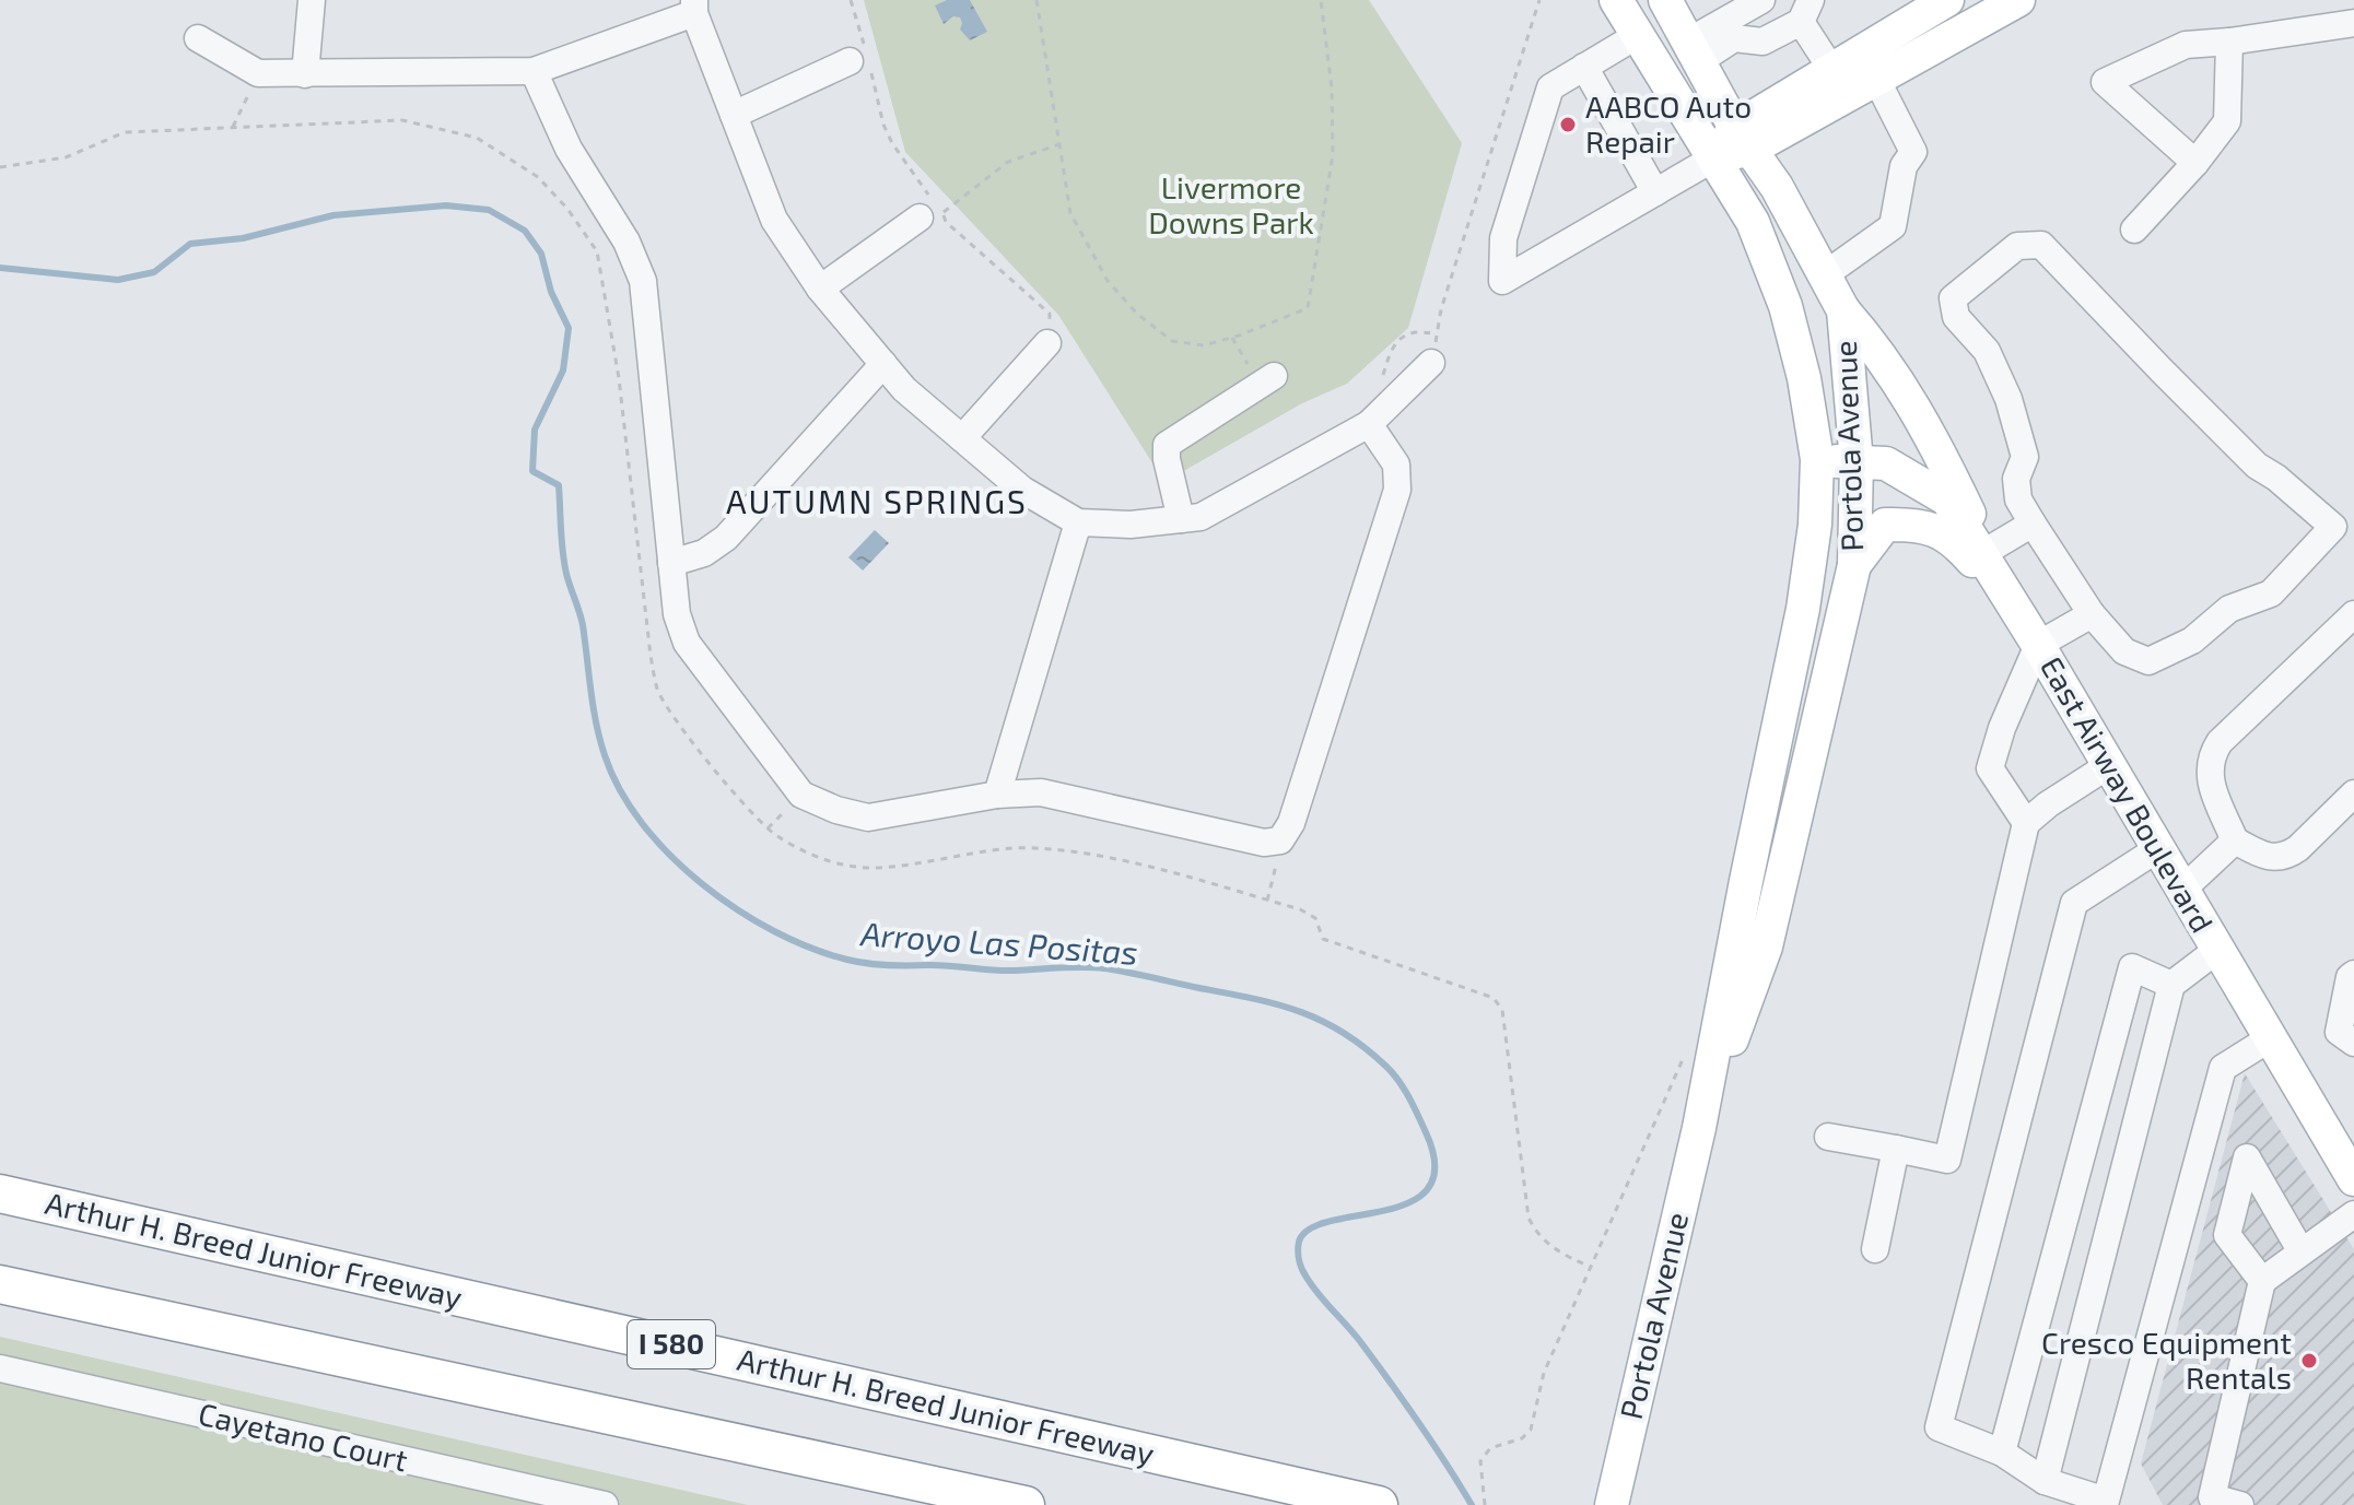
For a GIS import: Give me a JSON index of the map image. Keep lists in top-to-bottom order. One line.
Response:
{"streets":{"highway":["Arthur H. Breed Junior Freeway","I 580"],"main road":["Portola Avenue","East Airway Boulevard"],"street":["Cayetano Court"]},"districts":["AUTUMN SPRINGS"],"water":["Arroyo Las Positas"],"parks":["Livermore Downs Park"],"places":["AABCO Auto Repair","Cresco Equipment Rentals"]}
